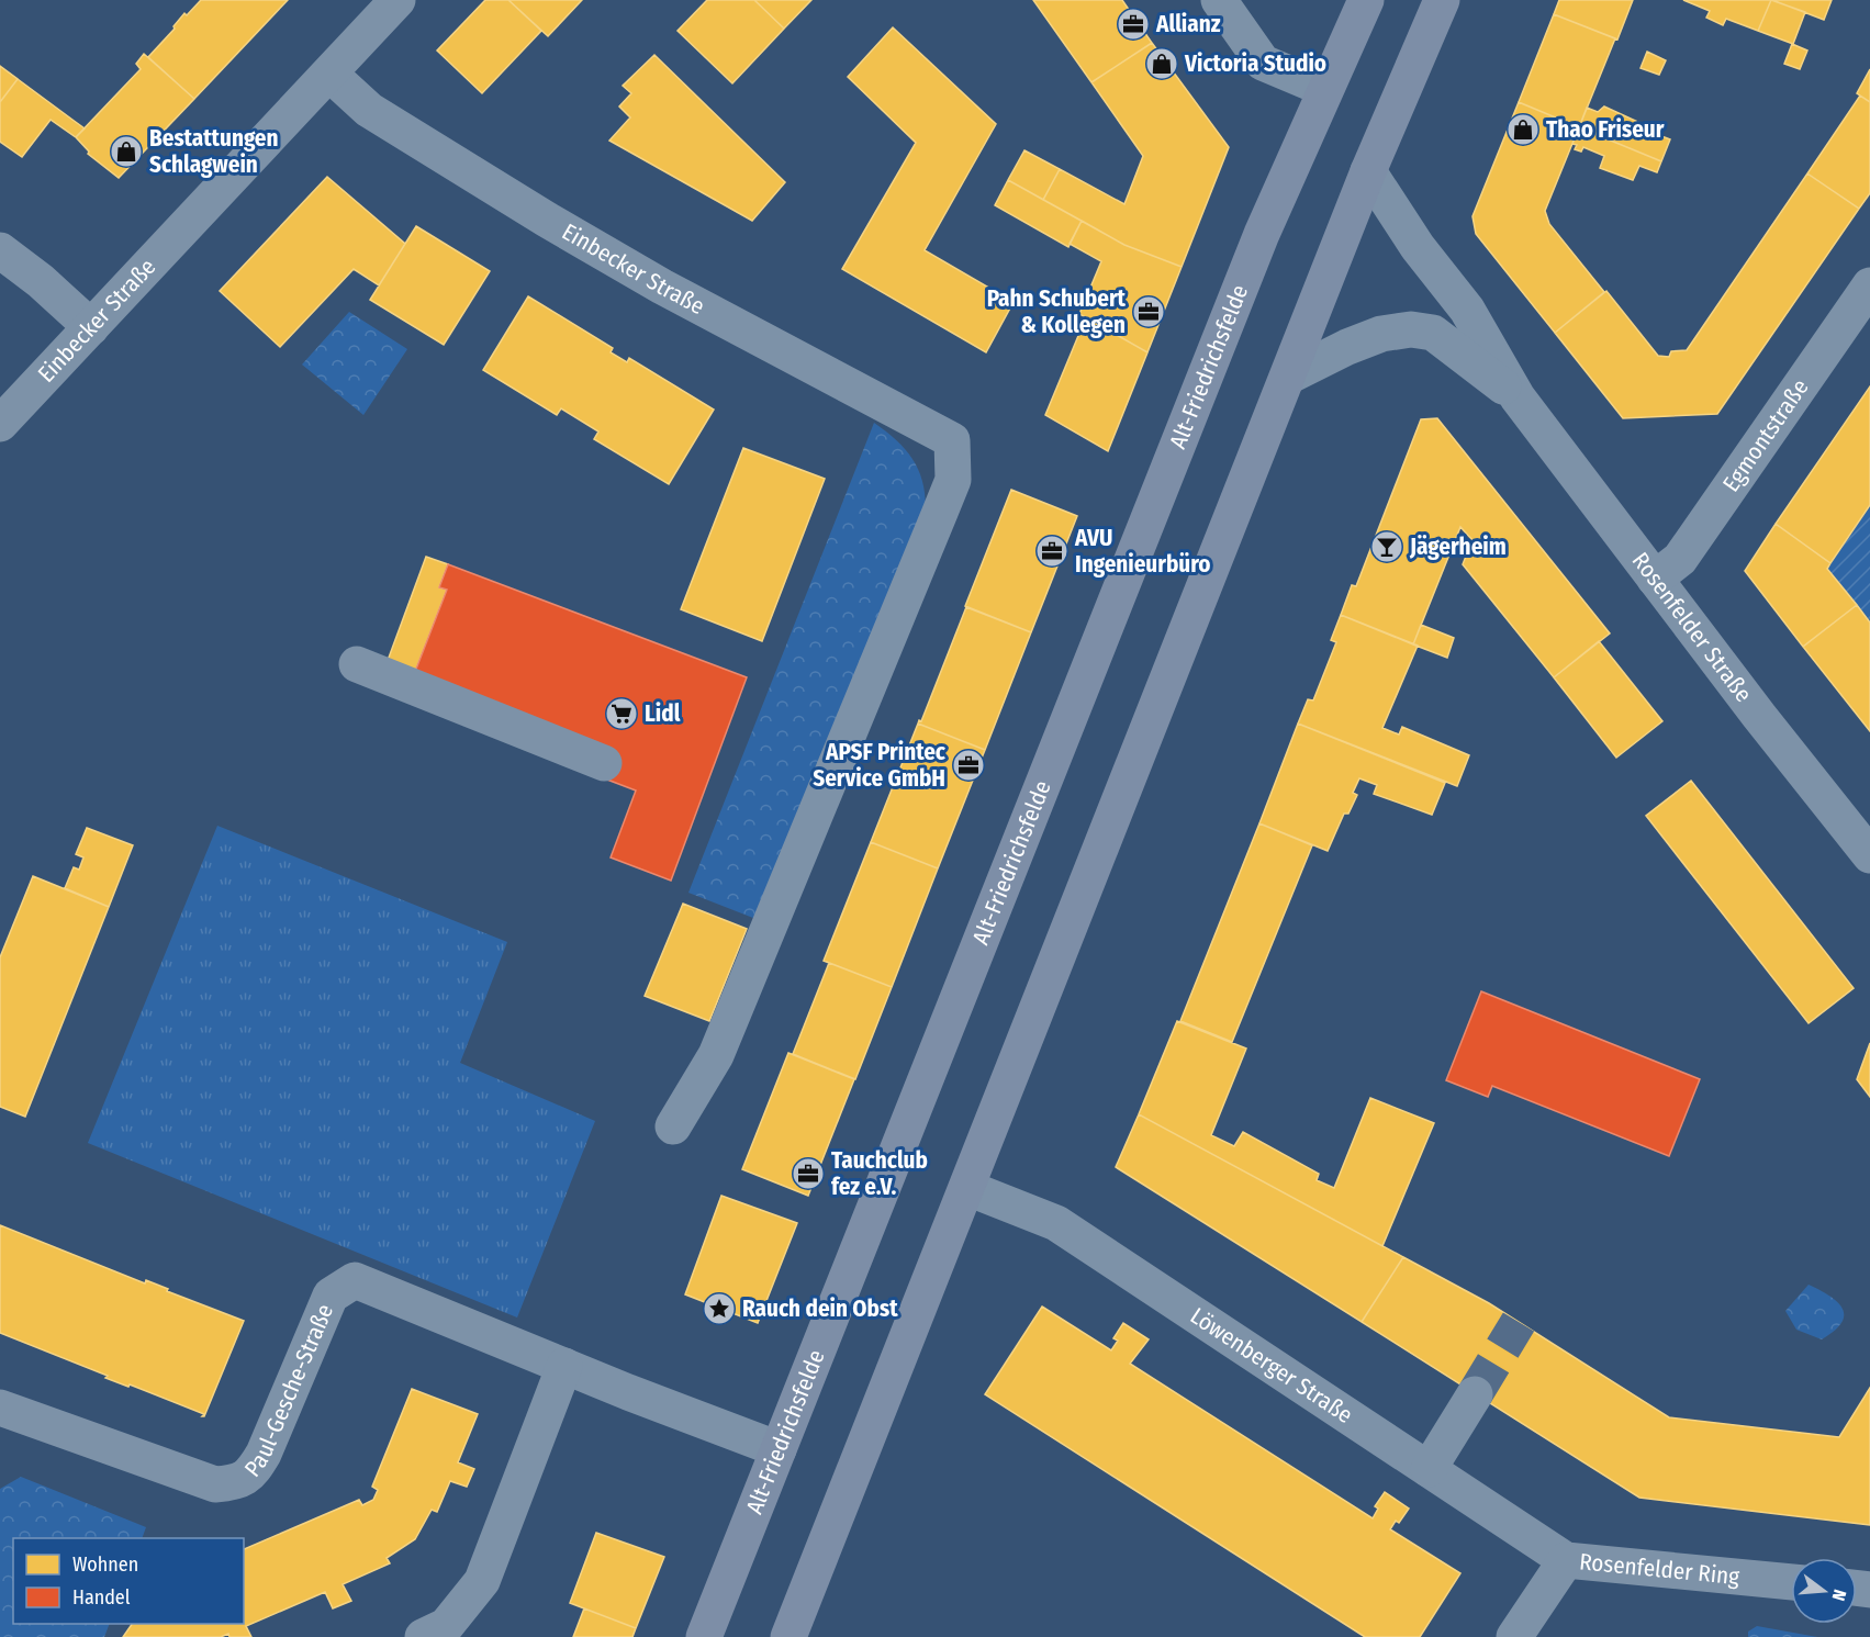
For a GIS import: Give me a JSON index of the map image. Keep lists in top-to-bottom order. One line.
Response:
{"streets":{"main road":["Alt-Friedrichsfelde"],"street":["Einbecker Straße","Egmontstraße","Rosenfelder Straße","Löwenberger Straße","Paul-Gesche-Straße","Rosenfelder Ring"]},"crossings":[["Alt-Friedrichsfelde","Paul-Gesche-Straße"],["Egmontstraße","Rosenfelder Straße"],["Löwenberger Straße","Rosenfelder Ring"]],"places":{"office":["Allianz","Pahn Schubert & Kollegen","AVU Ingenieurbüro","APSF Printec Service GmbH","Tauchclub fez e.V."],"shop":["Victoria Studio","Thao Friseur","Bestattungen Schlagwein"],"bar":["Jägerheim"],"supermarket":["Lidl"],"place":["Rauch dein Obst"]},"legend":["Wohnen","Handel"],"north":"right"}
